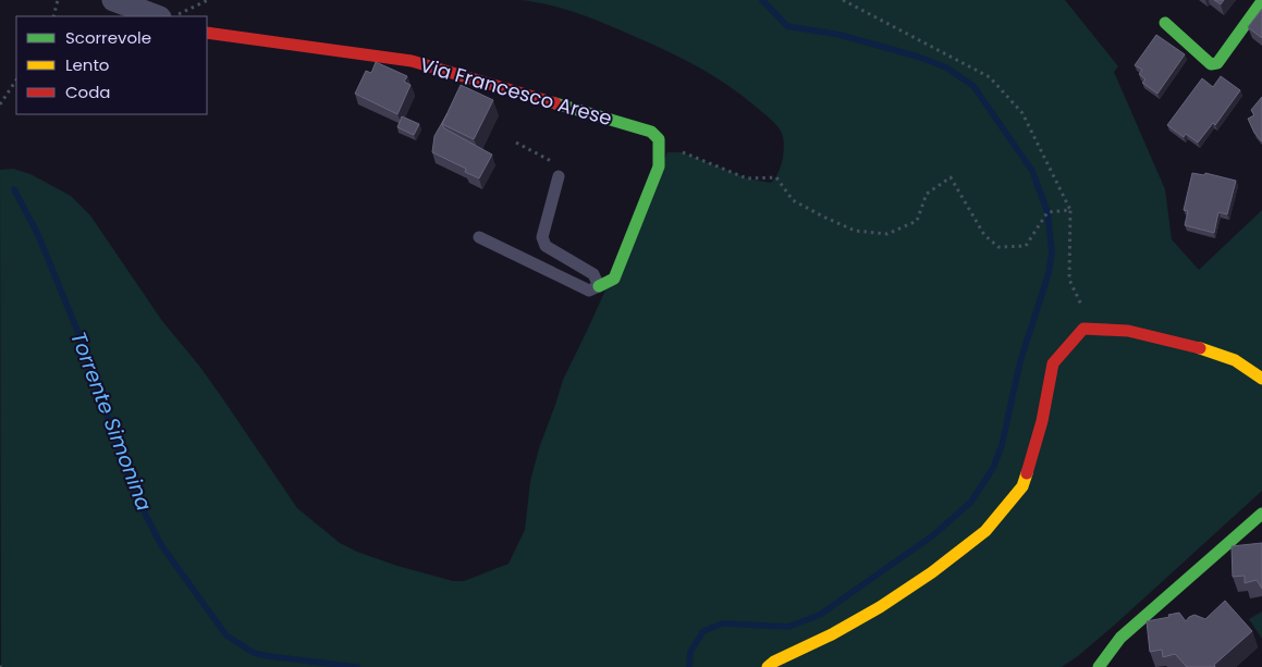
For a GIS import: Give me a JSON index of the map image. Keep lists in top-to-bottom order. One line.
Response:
{"streets":{"street":["Via Francesco Arese"]},"water":["Torrente Simonina"],"legend":["Scorrevole","Lento","Coda"]}
